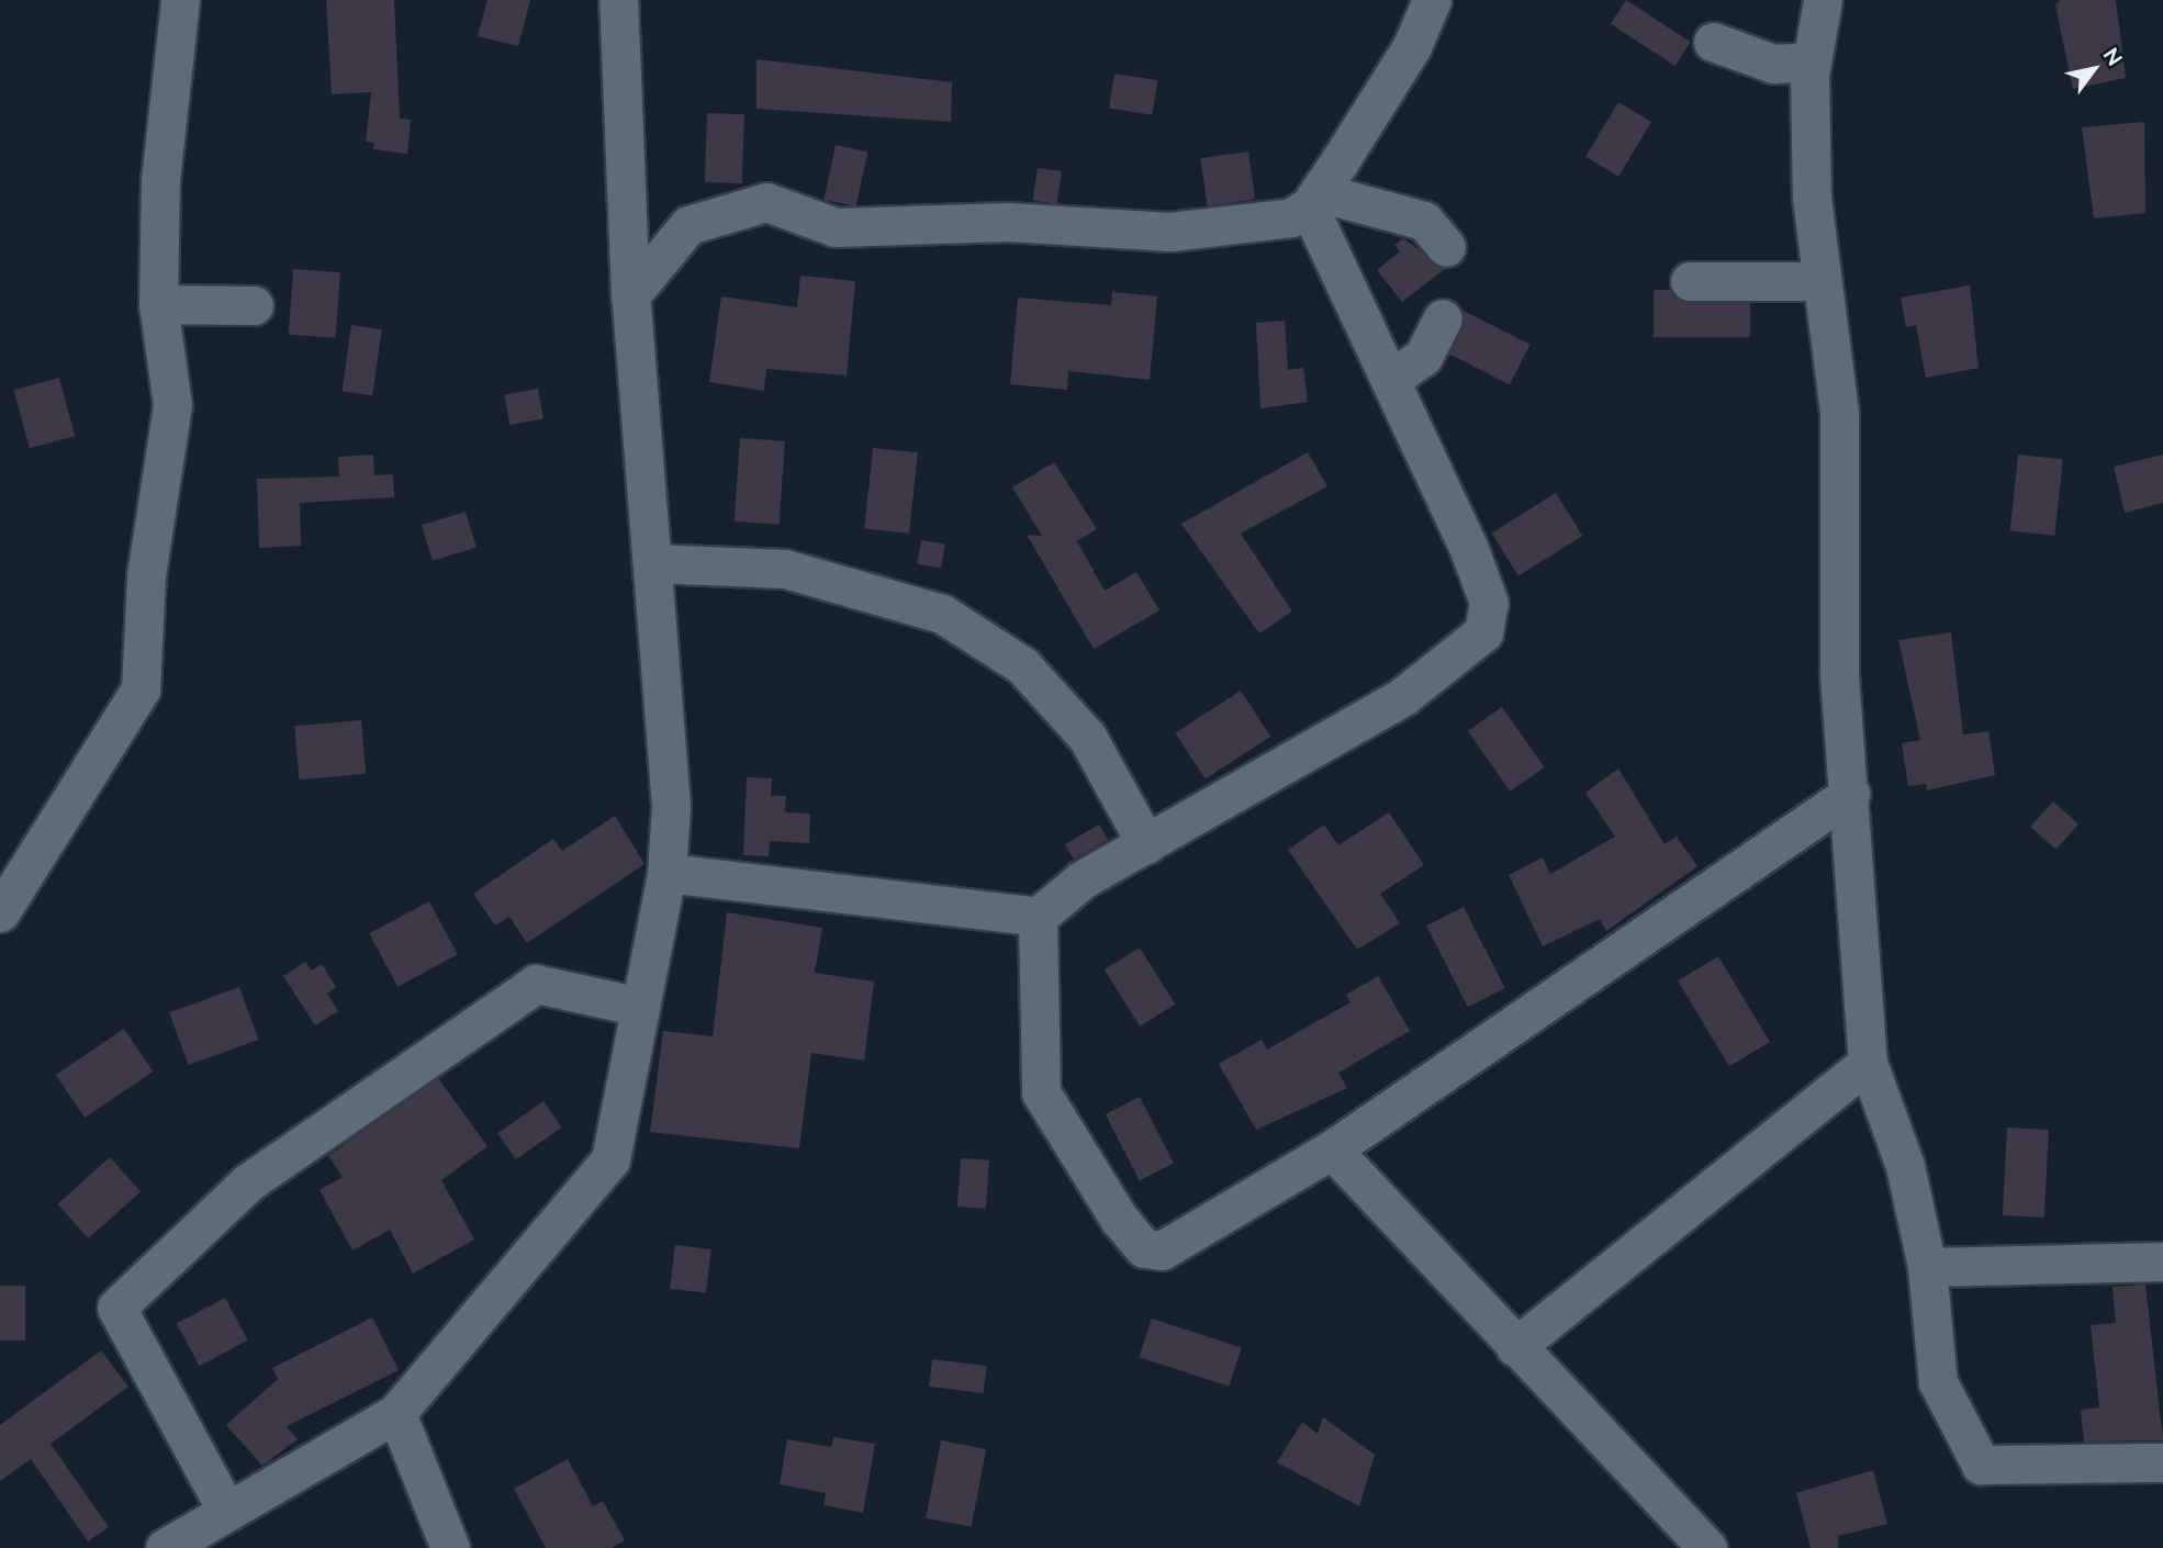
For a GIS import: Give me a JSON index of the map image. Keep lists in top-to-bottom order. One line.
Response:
{"north":"top right"}
